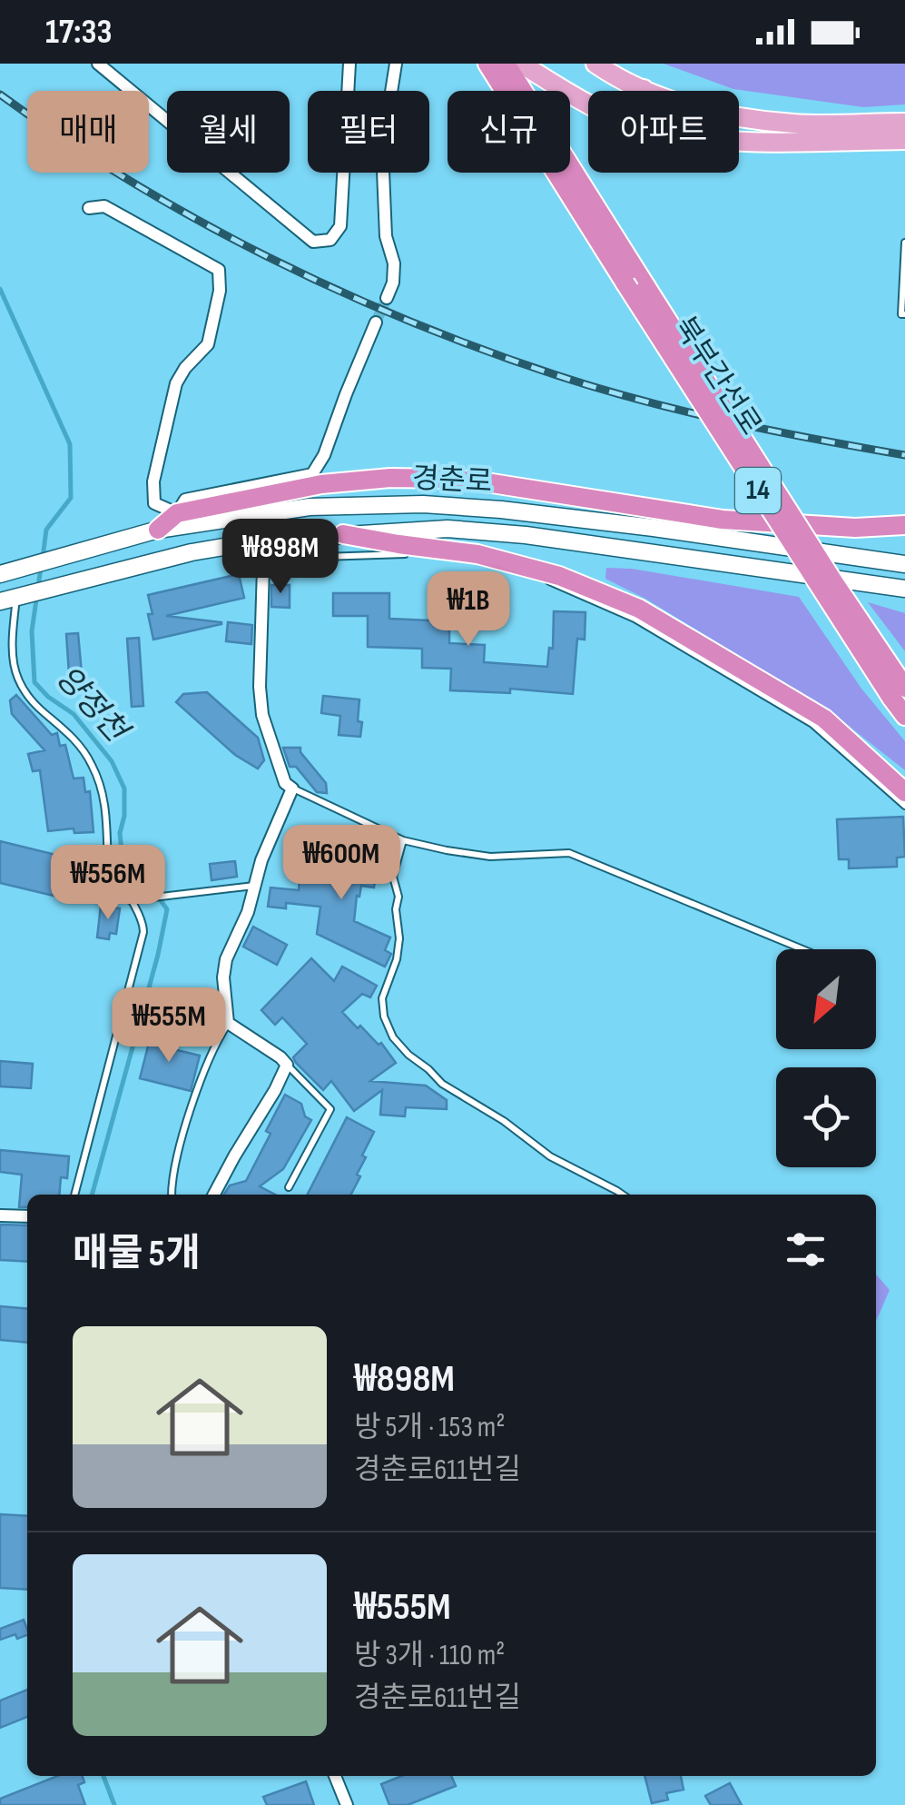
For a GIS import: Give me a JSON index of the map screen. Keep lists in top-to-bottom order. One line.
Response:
{"streets":{"highway":["북부간선로","14"],"main road":["경춘로"]},"water":["양정천"],"north":"bottom left","page":{"status":"17:33","chip":["매매","월세","필터","신규","아파트"],"price":["₩898M","₩1B","₩600M","₩556M","₩555M"],"heading":"매물 5개","list":[{"name":"₩898M","note":"방 5개 · 153 m² · 경춘로611번길"},{"name":"₩555M","note":"방 3개 · 110 m² · 경춘로611번길"}]}}
